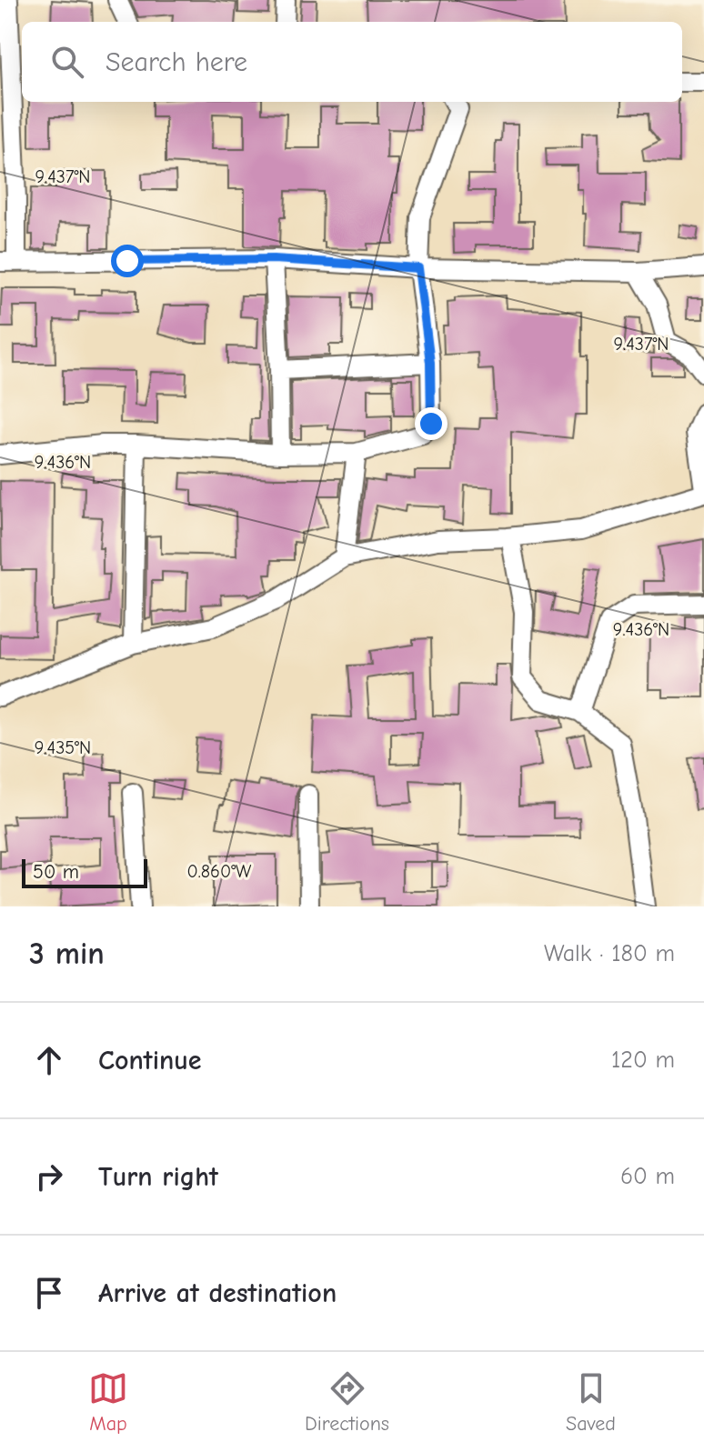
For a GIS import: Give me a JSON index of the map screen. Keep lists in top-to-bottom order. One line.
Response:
{"scale_bar":"50 m","page":{"search":"Search here","scale":"50 m","heading":["3 min","Walk · 180 m"],"list":[["Continue","120 m"],["Turn right","60 m"],"Arrive at destination"],"nav":["Map","Directions","Saved"]},"coordinates":["9.437°N","9.436°N","9.435°N","0.860°W"]}
